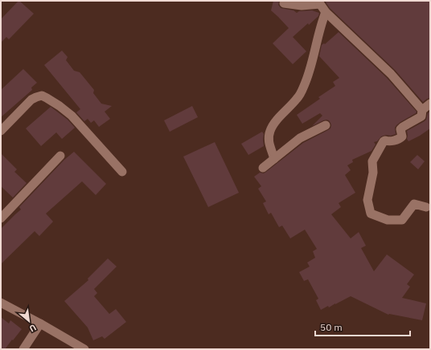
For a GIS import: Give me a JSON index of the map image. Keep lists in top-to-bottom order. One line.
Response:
{"scale_bar":"50 m","north":"bottom right"}
